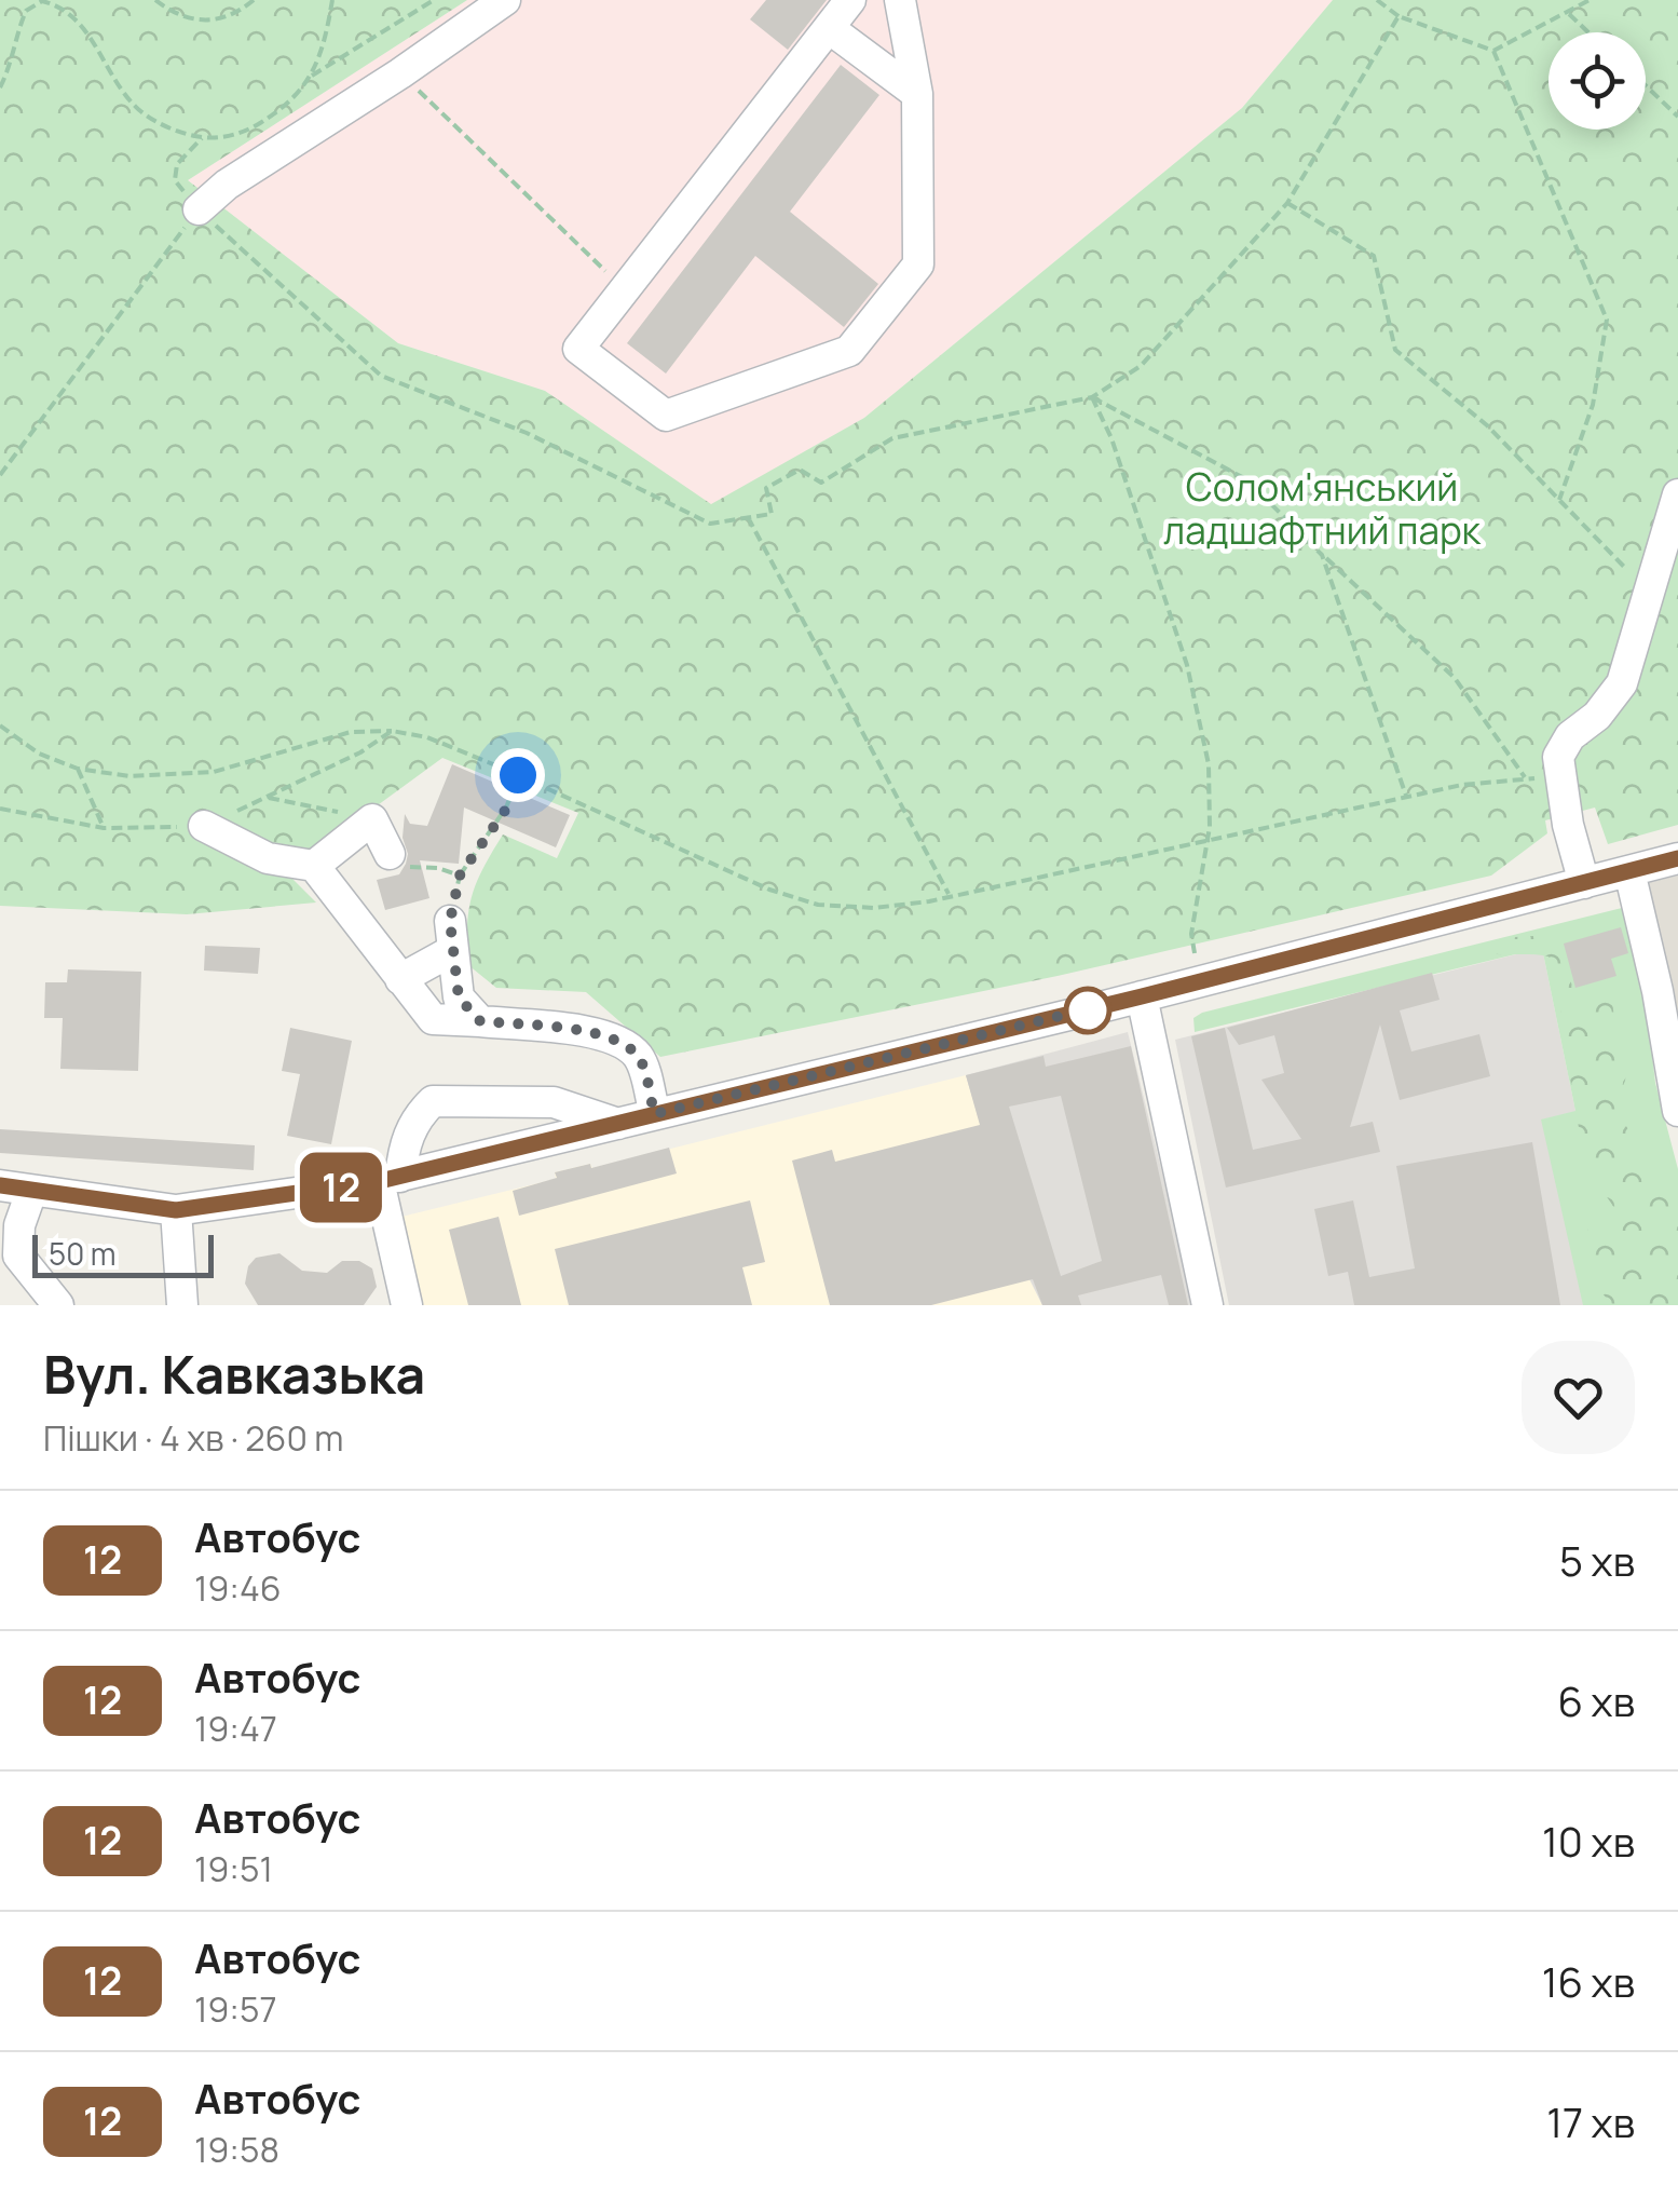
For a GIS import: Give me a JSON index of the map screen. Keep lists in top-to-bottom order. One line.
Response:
{"parks":["Солом'янський ладшафтний парк"],"lines":["bus line 12"],"scale_bar":"50 m","page":{"on_map":"12","scale":"50 m","heading":["Вул. Кавказька","Пішки · 4 хв · 260 m"],"list":[{"mark":"12","name":"Автобус","note":"19:46","value":"5 хв"},{"mark":"12","name":"Автобус","note":"19:47","value":"6 хв"},{"mark":"12","name":"Автобус","note":"19:51","value":"10 хв"},{"mark":"12","name":"Автобус","note":"19:57","value":"16 хв"},{"mark":"12","name":"Автобус","note":"19:58","value":"17 хв"}]}}
